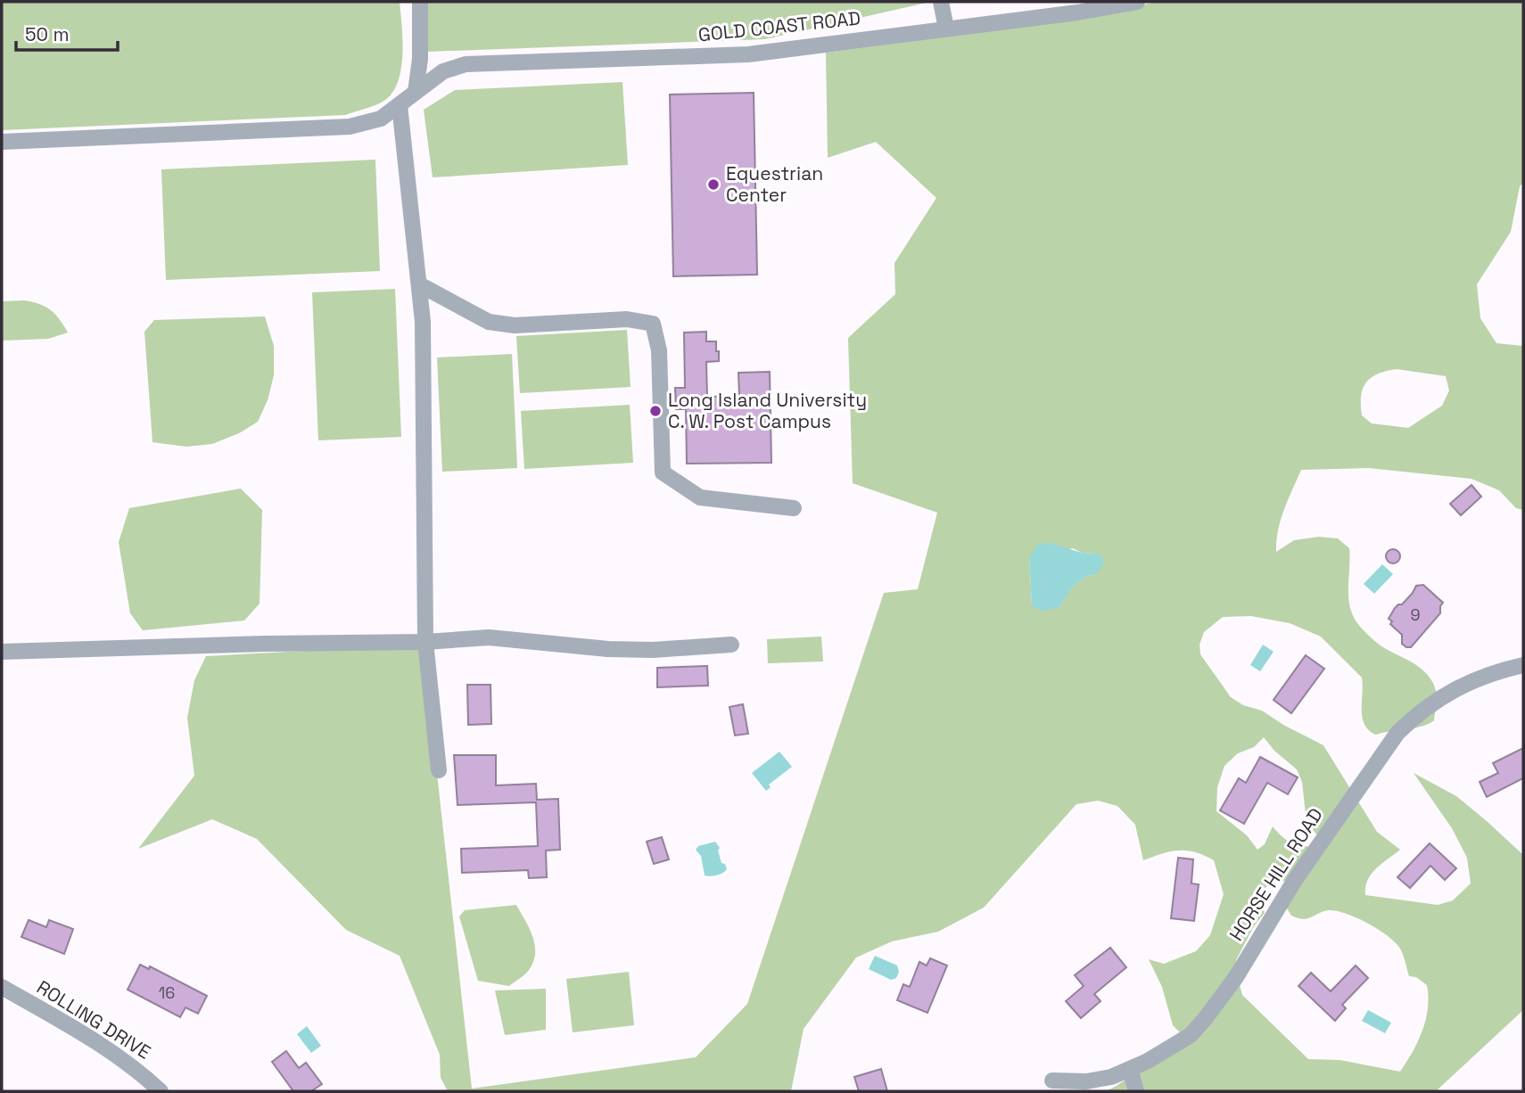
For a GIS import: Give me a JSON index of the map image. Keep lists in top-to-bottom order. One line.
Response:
{"streets":{"street":["GOLD COAST ROAD","HORSE HILL ROAD","ROLLING DRIVE"]},"places":["Equestrian Center","Long Island University C. W. Post Campus"],"house_numbers":["9","16"],"scale_bar":"50 m"}
